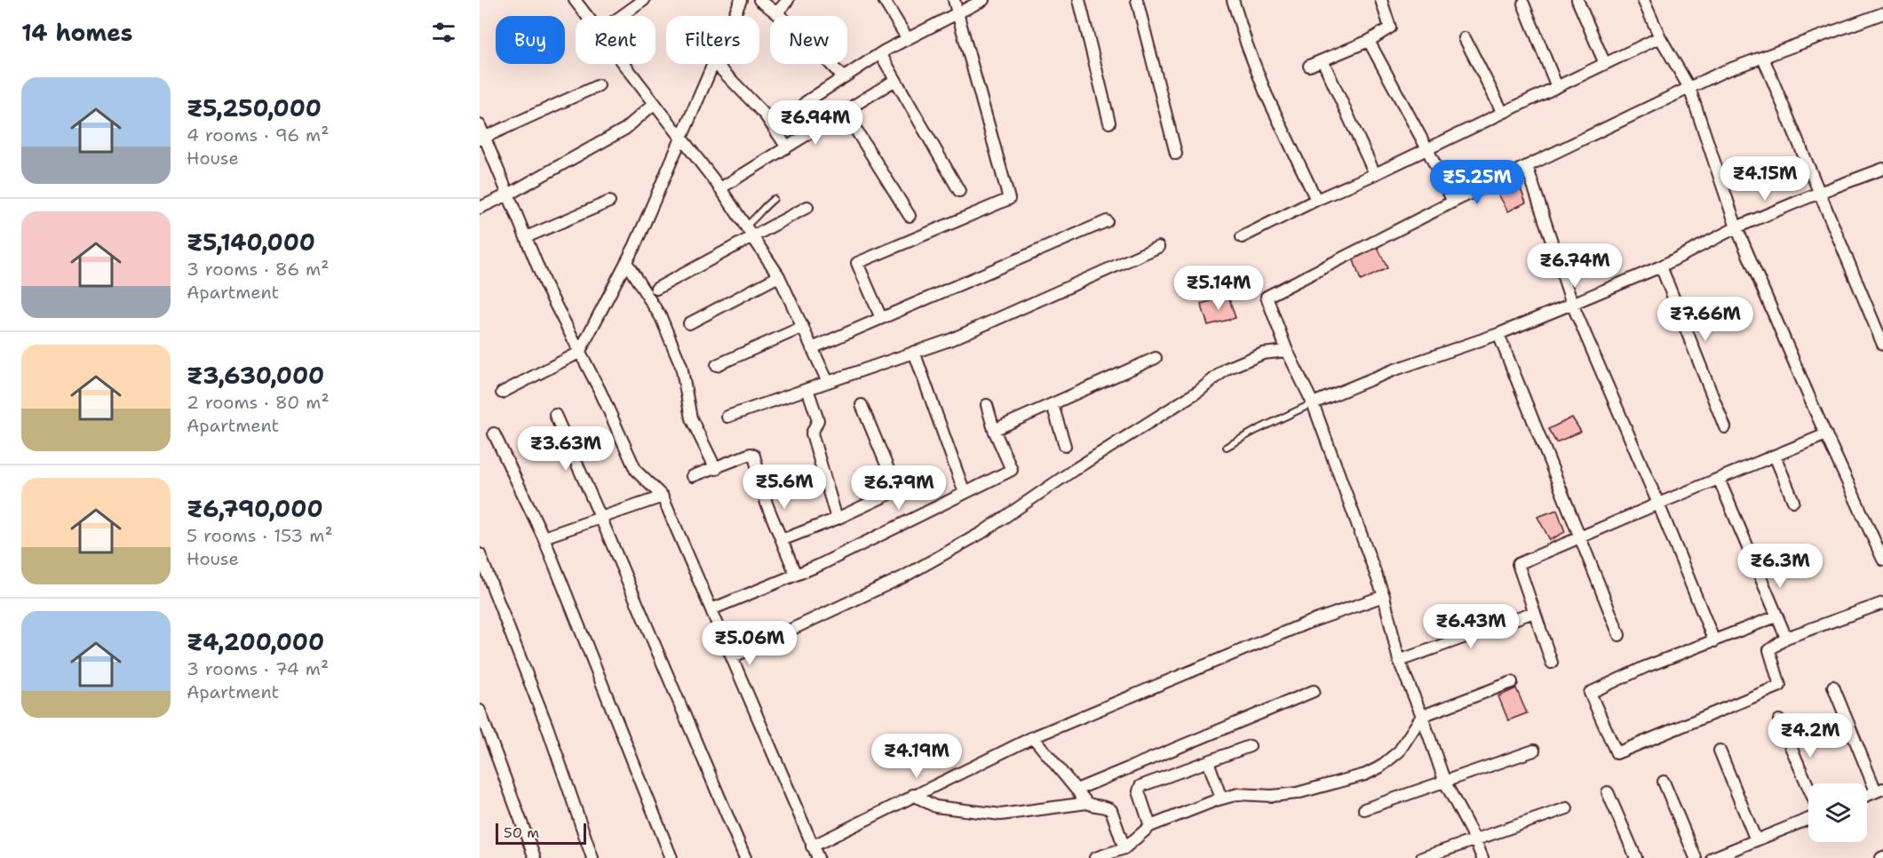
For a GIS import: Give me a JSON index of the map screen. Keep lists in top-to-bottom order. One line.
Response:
{"scale_bar":"50 m","page":{"heading":"14 homes","chip":["Buy","Rent","Filters","New"],"list":[{"name":"₹5,250,000","note":"4 rooms · 96 m² · House"},{"name":"₹5,140,000","note":"3 rooms · 86 m² · Apartment"},{"name":"₹3,630,000","note":"2 rooms · 80 m² · Apartment"},{"name":"₹6,790,000","note":"5 rooms · 153 m² · House"},{"name":"₹4,200,000","note":"3 rooms · 74 m² · Apartment"}],"price":["₹6.94M","₹4.15M","₹5.25M","₹6.74M","₹5.14M","₹7.66M","₹3.63M","₹5.6M","₹6.79M","₹6.3M","₹6.43M","₹5.06M","₹4.2M","₹4.19M"],"scale":"50 m"}}
